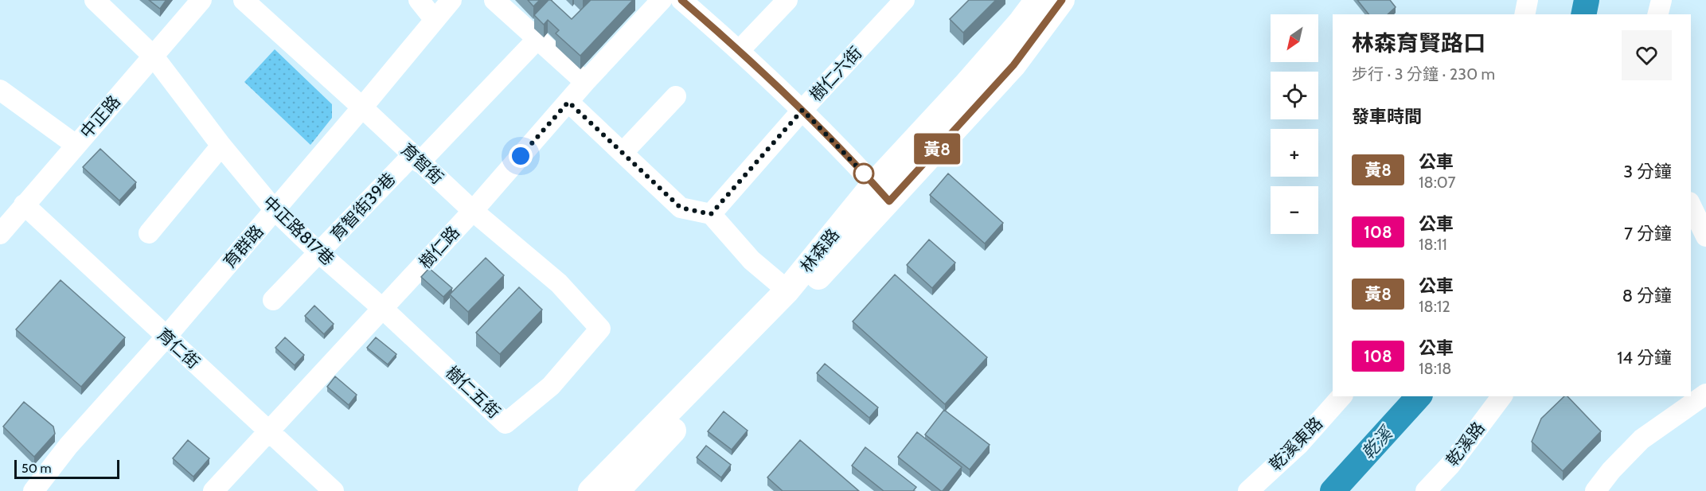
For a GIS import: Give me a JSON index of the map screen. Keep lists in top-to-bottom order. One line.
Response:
{"streets":{"main road":["林森路"],"street":["樹仁六街","中正路","育智街","育智街39巷","中正路817巷","育群路","樹仁路","育仁街","樹仁五街","乾溪東路","乾溪路"]},"crossings":[["中正路","中正路817巷"],["中正路","育仁街"],["育智街","育智街39巷"],["育智街","育群路"],["育智街","樹仁路"],["育智街","樹仁五街"],["育智街39巷","中正路817巷"],["中正路817巷","育群路"],["中正路817巷","樹仁路"],["中正路817巷","樹仁五街"],["育群路","育仁街"],["樹仁路","育仁街"],["樹仁路","樹仁五街"]],"water":["乾溪"],"lines":["bus line 黃8"],"scale_bar":"50 m","north":"bottom left","page":{"on_map":"黃8","map_buttons":["+","−"],"heading":[["林森育賢路口","步行 · 3 分鐘 · 230 m"],"發車時間"],"list":[{"mark":"黃8","name":"公車","note":"18:07","value":"3 分鐘"},{"mark":"108","name":"公車","note":"18:11","value":"7 分鐘"},{"mark":"黃8","name":"公車","note":"18:12","value":"8 分鐘"},{"mark":"108","name":"公車","note":"18:18","value":"14 分鐘"}],"scale":"50 m"}}
